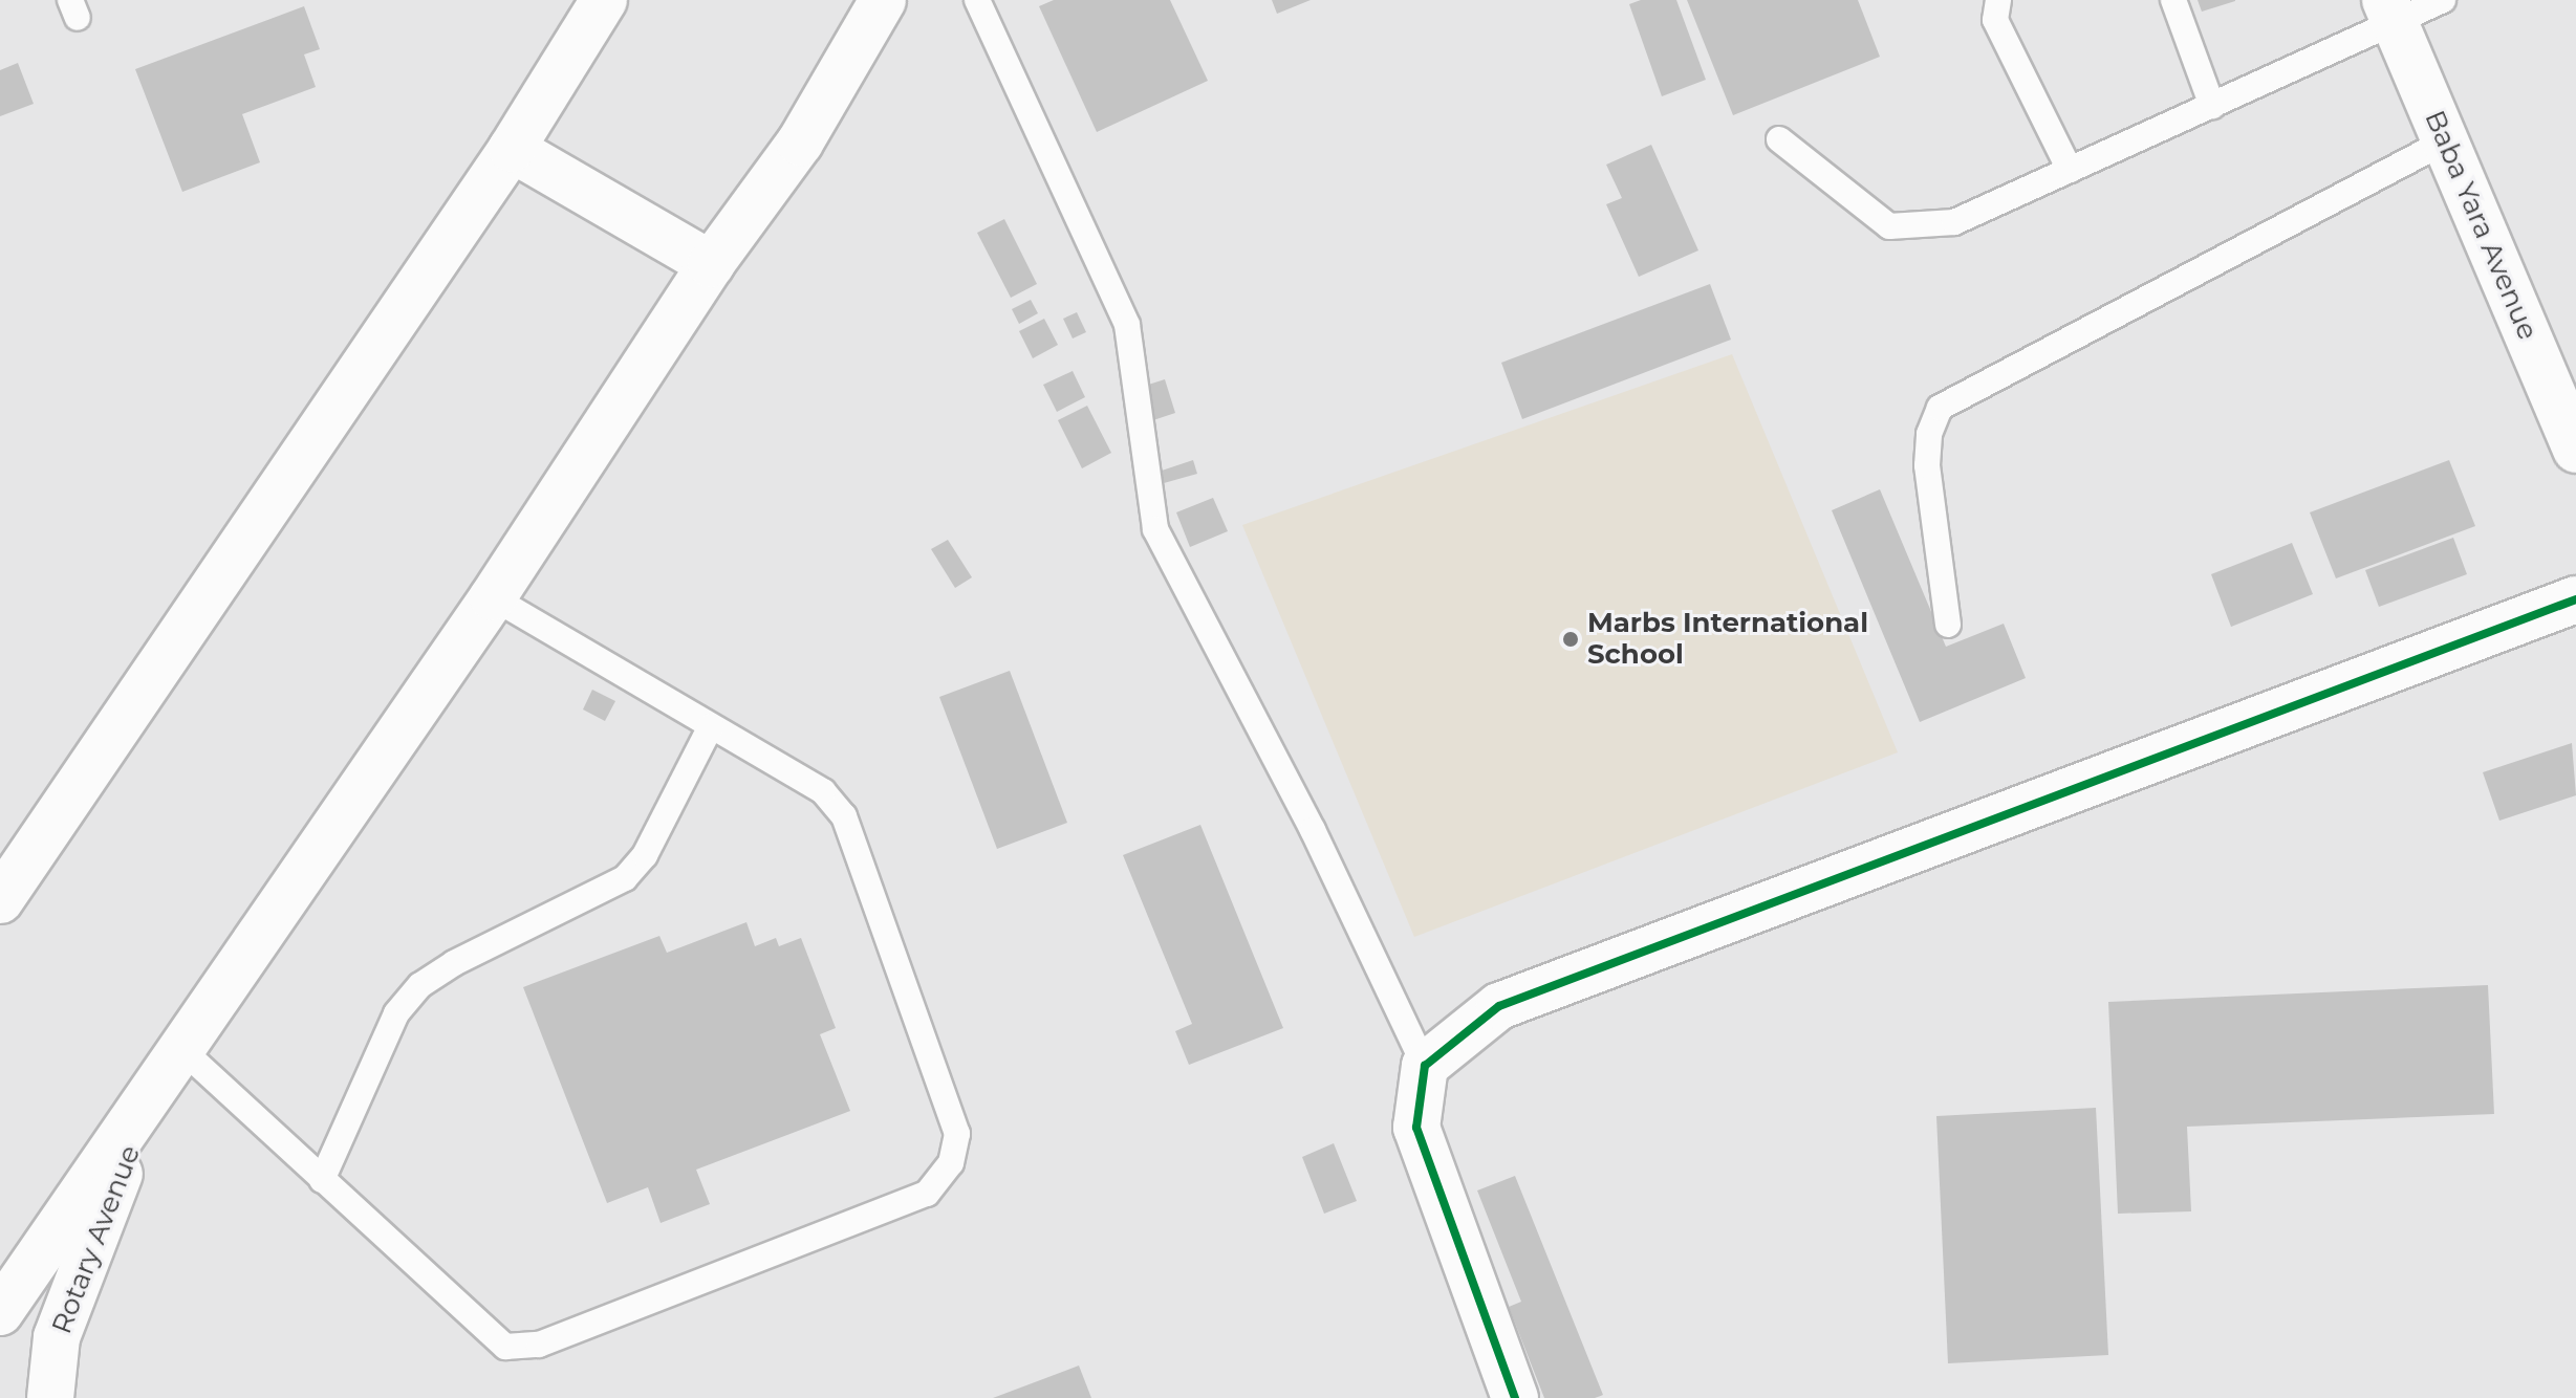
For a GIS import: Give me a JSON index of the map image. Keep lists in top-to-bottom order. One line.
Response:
{"streets":{"main road":["Baba Yara Avenue","Rotary Avenue"]},"places":["Marbs International School"]}
